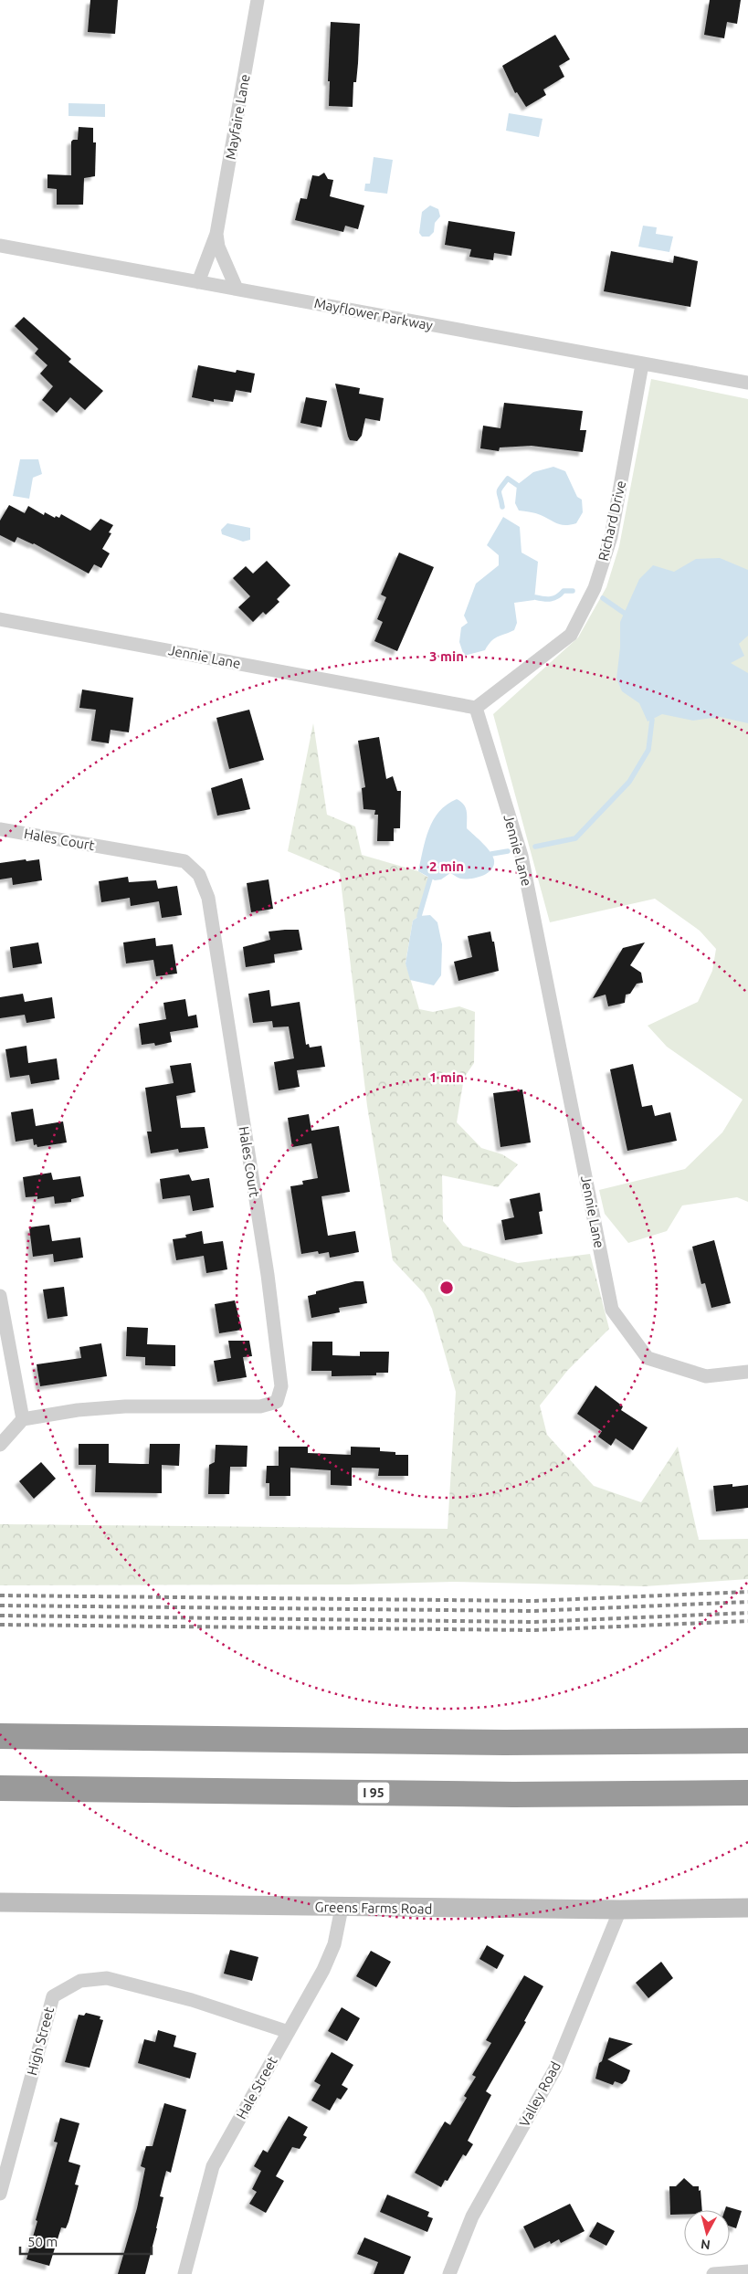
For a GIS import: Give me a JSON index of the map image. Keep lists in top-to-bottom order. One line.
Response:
{"streets":{"highway":["I 95"],"main road":["Greens Farms Road"],"street":["Mayfaire Lane","Mayflower Parkway","Richard Drive","Jennie Lane","Hales Court","High Street","Hale Street","Valley Road"]},"crossings":[["Mayfaire Lane","Mayflower Parkway"],["Mayflower Parkway","Richard Drive"],["Richard Drive","Jennie Lane"],["Greens Farms Road","Hale Street"],["Greens Farms Road","Valley Road"],["High Street","Hale Street"]],"scale_bar":"50 m","north":"bottom","rings":["3 min","2 min","1 min"]}
